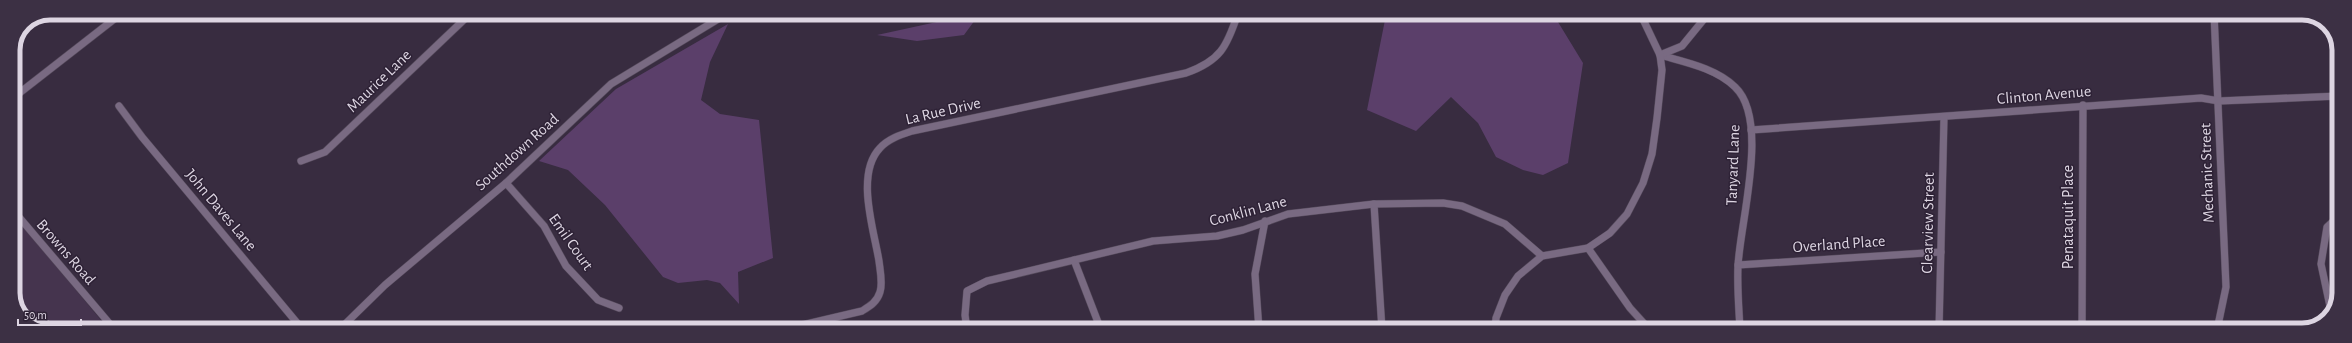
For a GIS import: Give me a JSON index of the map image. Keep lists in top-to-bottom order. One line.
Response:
{"streets":{"street":["Maurice Lane","Clinton Avenue","La Rue Drive","Southdown Road","Tanyard Lane","Mechanic Street","John Daves Lane","Conklin Lane","Penataquit Place","Clearview Street","Emil Court","Overland Place","Browns Road"]},"crossings":[["Clinton Avenue","Tanyard Lane"],["Clinton Avenue","Mechanic Street"],["Clinton Avenue","Penataquit Place"],["Clinton Avenue","Clearview Street"],["Southdown Road","Emil Court"],["Tanyard Lane","Overland Place"],["Clearview Street","Overland Place"]],"scale_bar":"50 m"}
